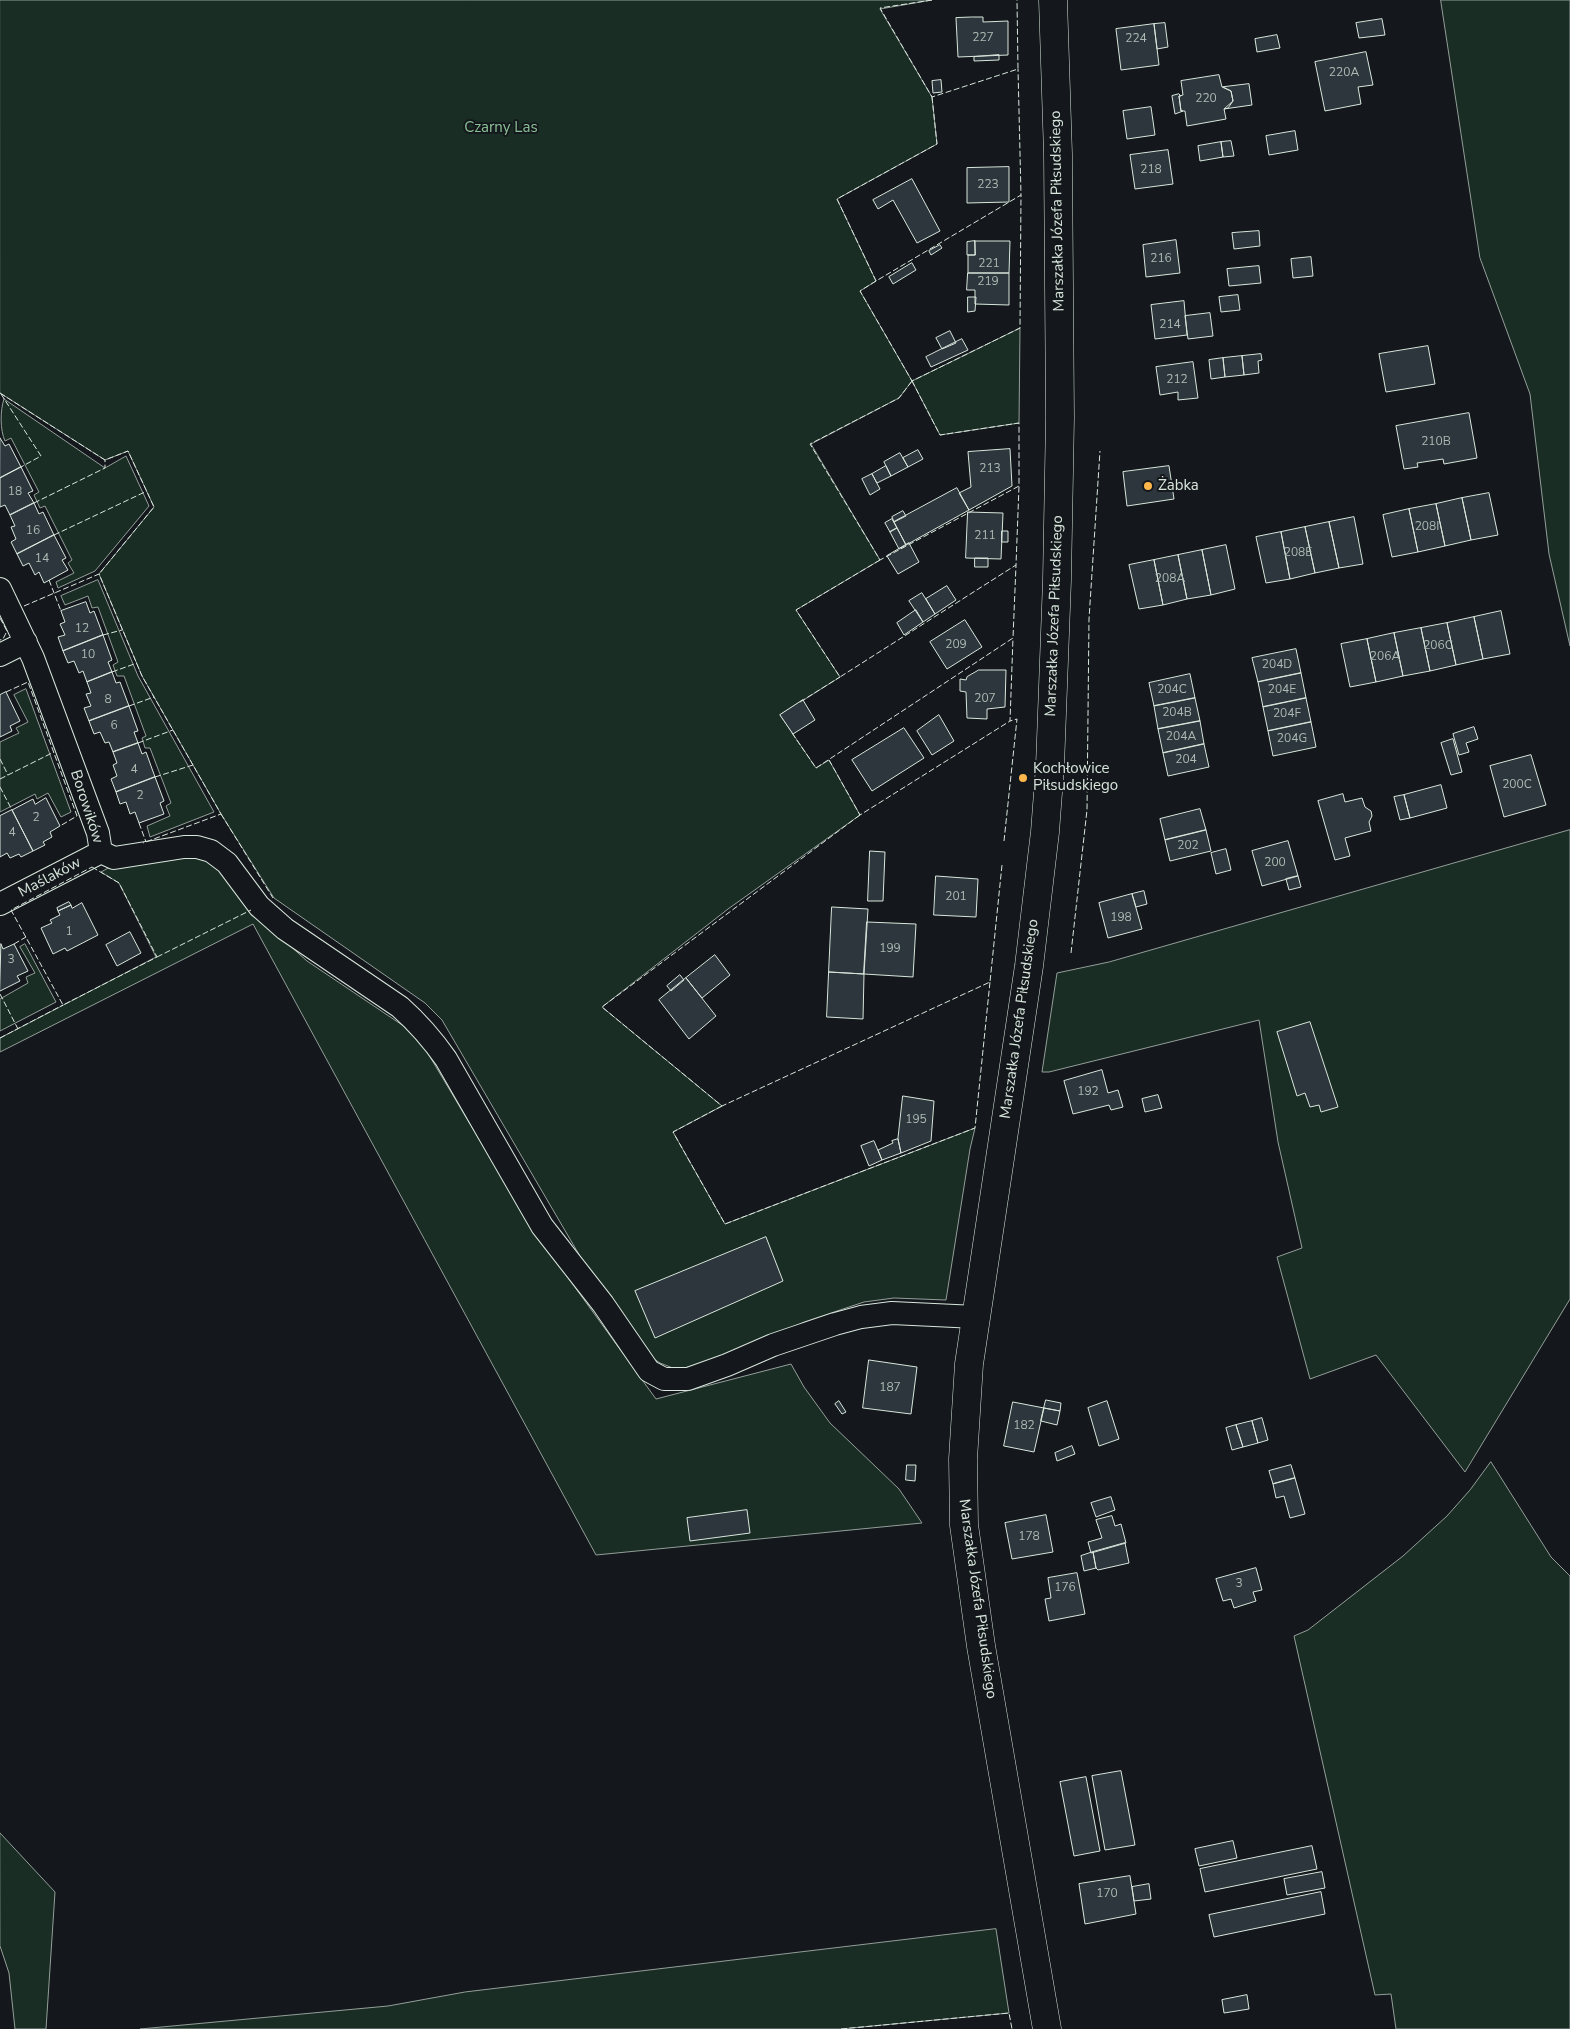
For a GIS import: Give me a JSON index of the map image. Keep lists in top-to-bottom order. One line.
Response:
{"streets":{"street":["Marszałka Józefa Piłsudskiego","Borowików","Maślaków"]},"crossings":[["Marszałka Józefa Piłsudskiego","Borowików"],["Borowików","Maślaków"]],"parks":["Czarny Las"],"places":["Żabka","Kochłowice Piłsudskiego"],"house_numbers":["227","224","220A","220","218","223","216","221","219","214","212","210B","213","18","208I","16","211","208E","14","208A","12","209","206C","10","206A","204D","204C","204E","207","8","204B","204F","6","204A","204G","204","4","200C","2","2","4","202","200","201","198","1","199","3","192","195","187","182","178","3","176","170"]}
